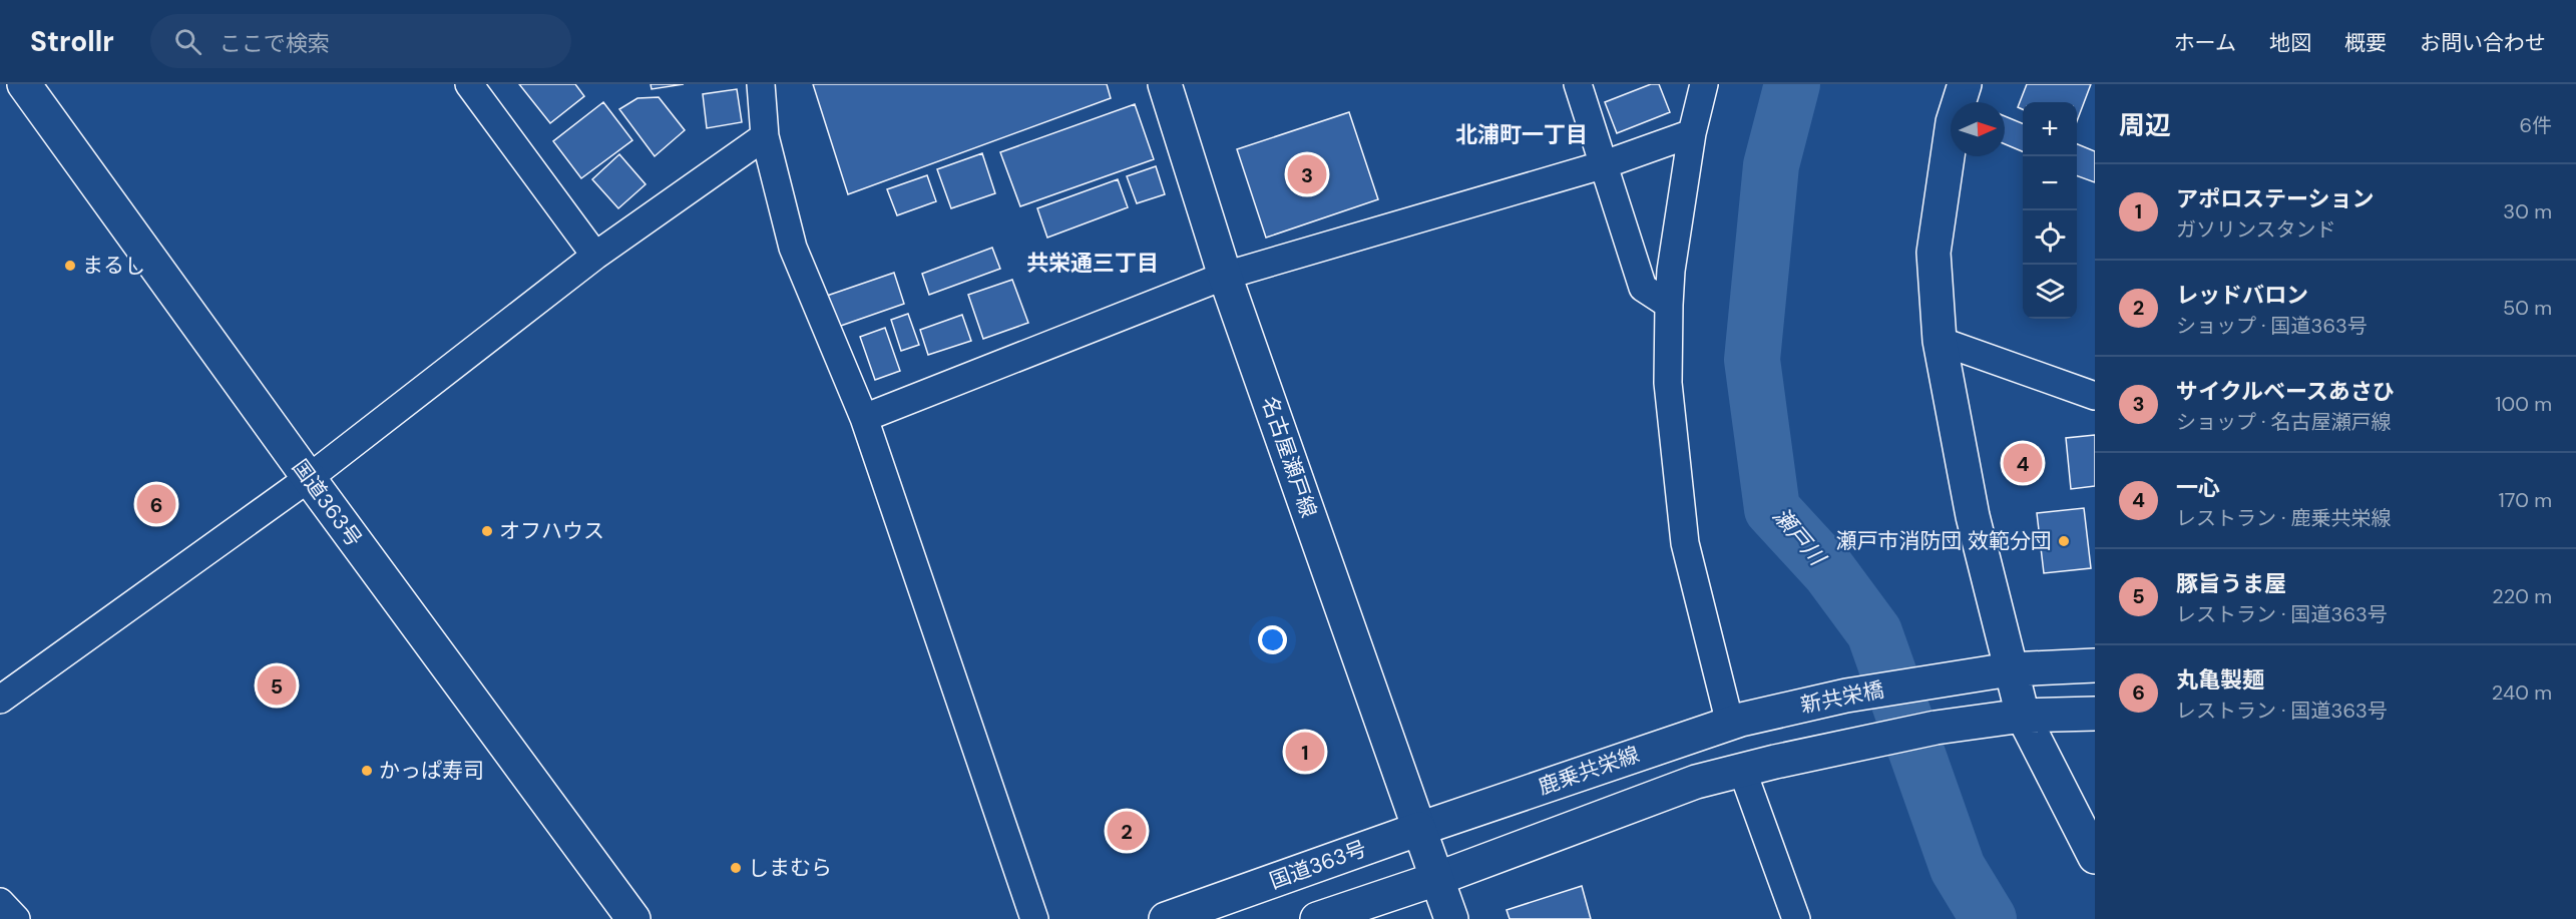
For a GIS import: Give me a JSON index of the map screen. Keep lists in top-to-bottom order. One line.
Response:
{"streets":{"main road":["名古屋瀬戸線","国道363号","新共栄橋","鹿乗共栄線"]},"crossings":[["名古屋瀬戸線","国道363号"],["名古屋瀬戸線","鹿乗共栄線"],["国道363号","鹿乗共栄線"],["新共栄橋","鹿乗共栄線"]],"districts":["北浦町一丁目","共栄通三丁目"],"water":["瀬戸川"],"places":["まるし","オフハウス","瀬戸市消防団 效範分団","かっぱ寿司","しまむら"],"north":"right","page":{"header":"Strollr","search":"ここで検索","nav":["ホーム","地図","概要","お問い合わせ"],"heading":["周辺","6件"],"map_buttons":["+","−"],"pins":["3","4","6","5","1","2"],"list":[{"mark":"1","name":"アポロステーション","note":"ガソリンスタンド","value":"30 m"},{"mark":"2","name":"レッドバロン","note":"ショップ · 国道363号","value":"50 m"},{"mark":"3","name":"サイクルベースあさひ","note":"ショップ · 名古屋瀬戸線","value":"100 m"},{"mark":"4","name":"一心","note":"レストラン · 鹿乗共栄線","value":"170 m"},{"mark":"5","name":"豚旨うま屋","note":"レストラン · 国道363号","value":"220 m"},{"mark":"6","name":"丸亀製麺","note":"レストラン · 国道363号","value":"240 m"}]}}
